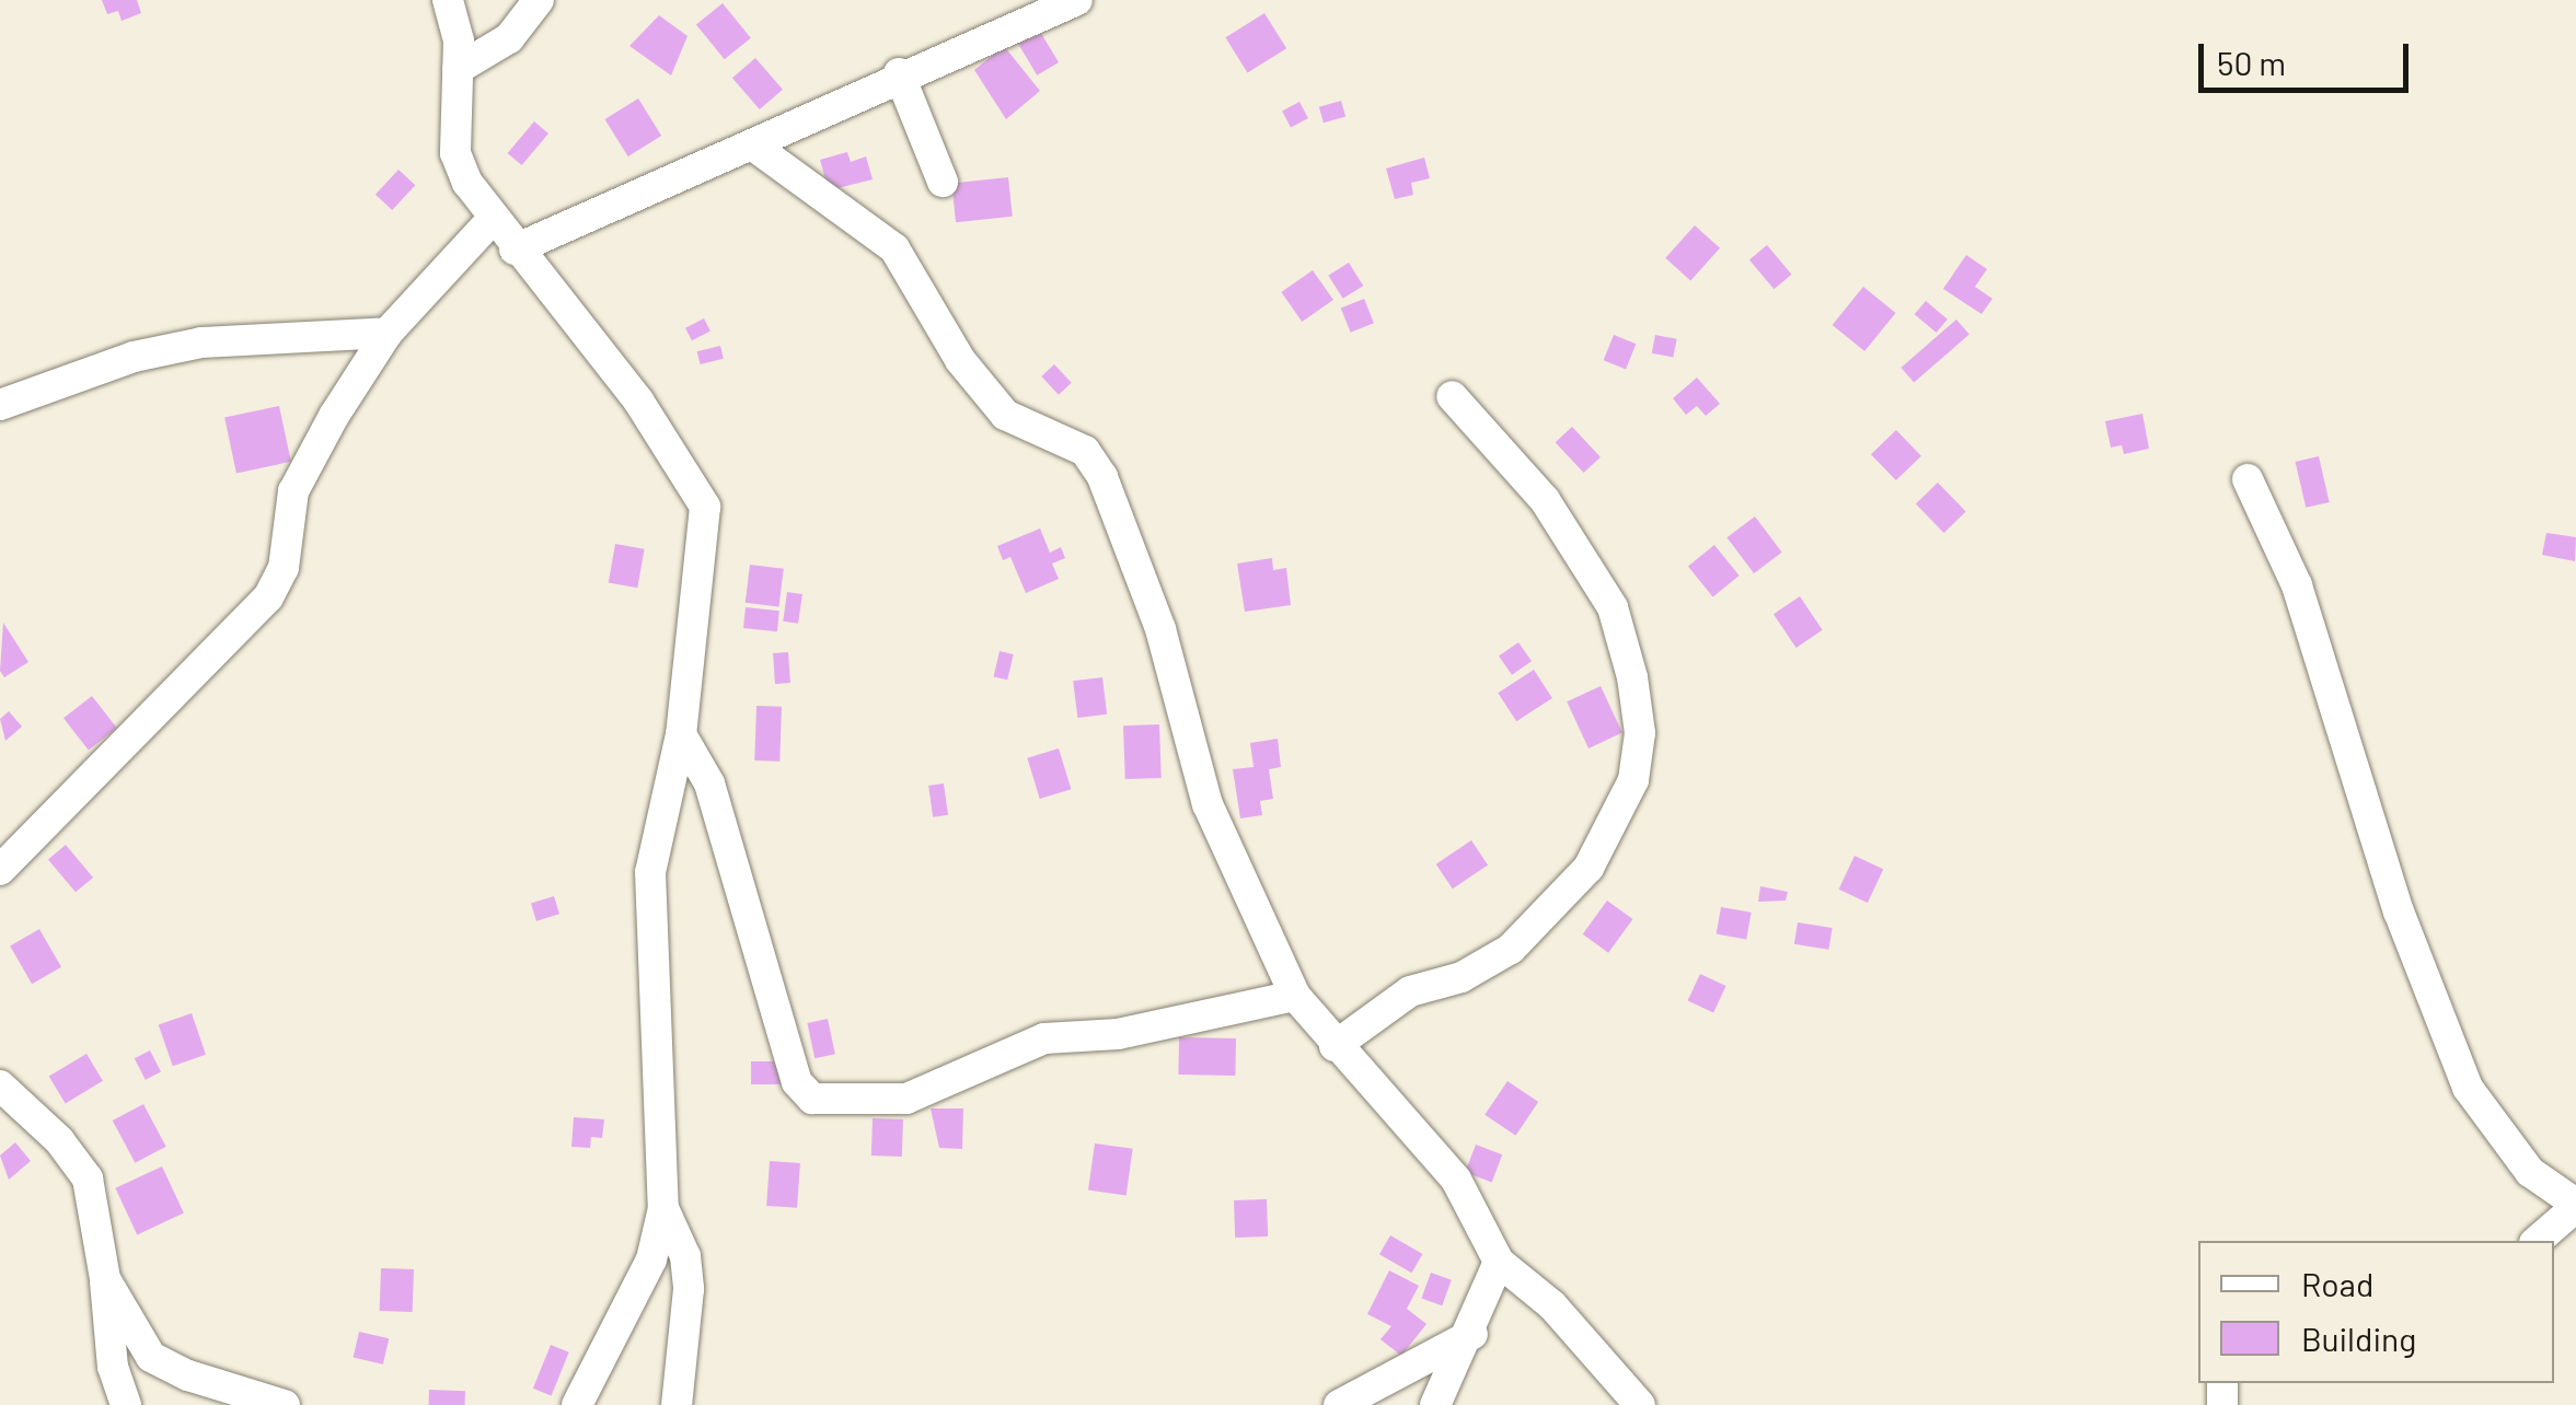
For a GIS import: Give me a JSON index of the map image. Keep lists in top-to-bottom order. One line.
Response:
{"legend":["Road","Building"],"scale_bar":"50 m"}
